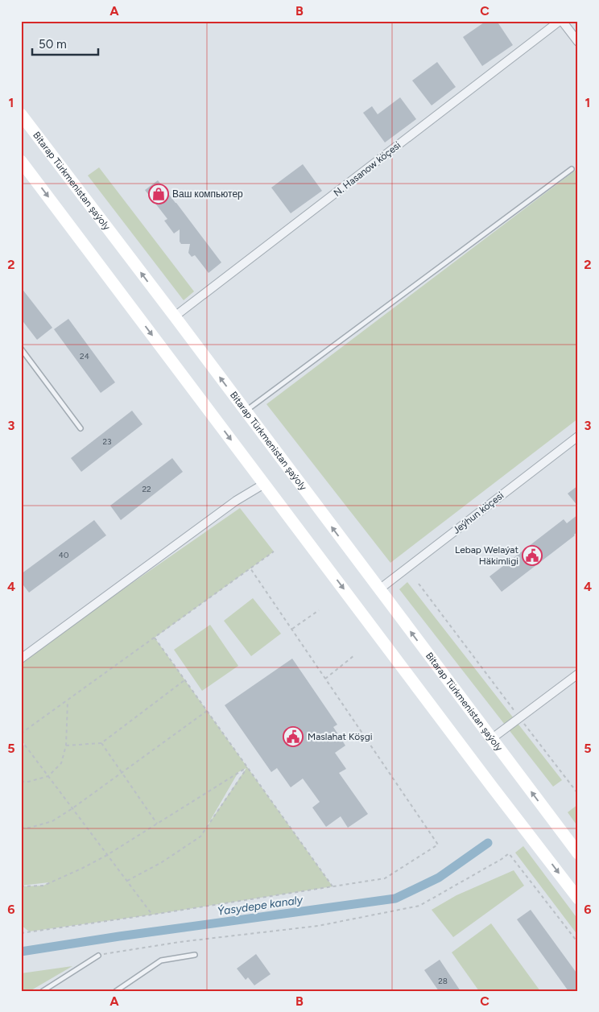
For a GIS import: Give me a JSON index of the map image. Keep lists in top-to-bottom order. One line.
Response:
{"streets":{"main road":["Bitarap Türkmenistan şaýoly"],"street":["N. Hasanow köçesi","Jeýhun köçesi"]},"crossings":[["N. Hasanow köçesi","Bitarap Türkmenistan şaýoly"],["Bitarap Türkmenistan şaýoly","Jeýhun köçesi"]],"water":["Ýasydepe kanaly"],"places":{"shop":["Ваш компьютер"],"public building":["Lebap Welaýat Häkimligi","Maslahat Köşgi"]},"house_numbers":["24","23","22","40","28"],"scale_bar":"50 m","grid":{"columns":["A","B","C"],"rows":["1","2","3","4","5","6"]}}
